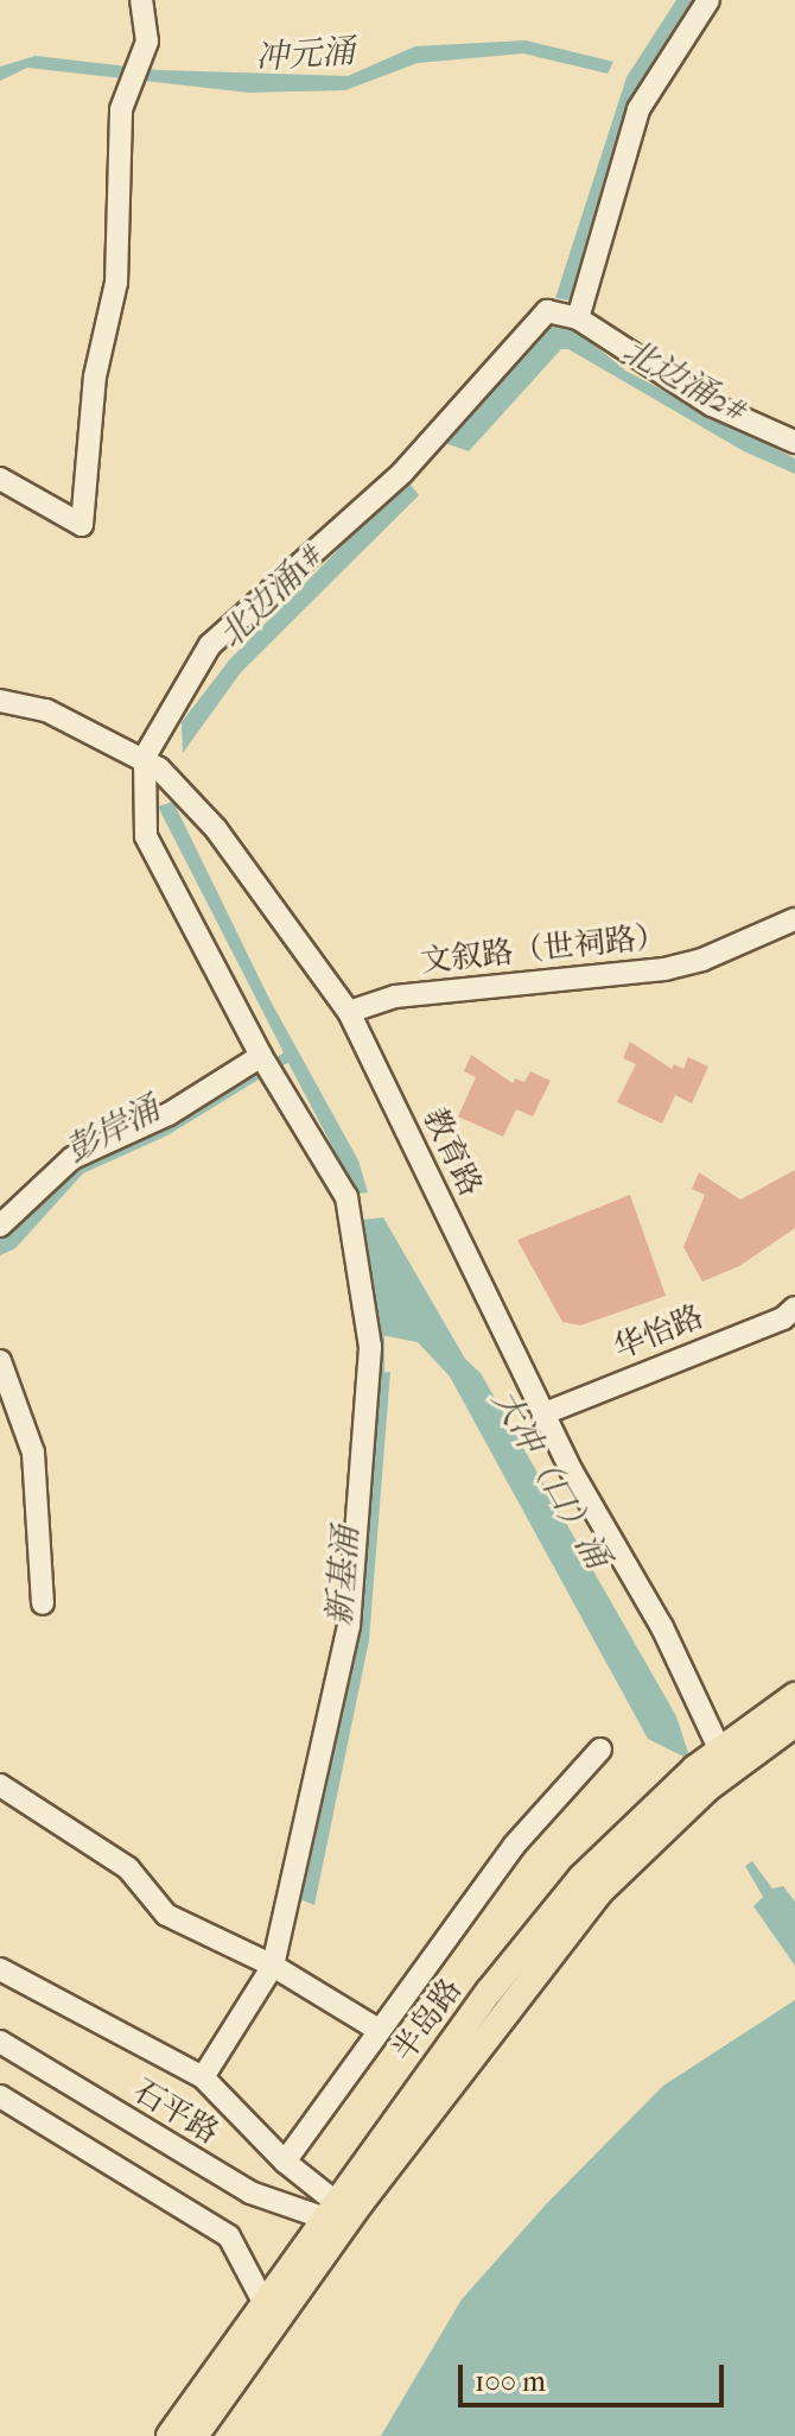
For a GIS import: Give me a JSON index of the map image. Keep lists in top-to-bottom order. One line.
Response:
{"streets":{"main road":["半岛路"],"street":["文叙路（世祠路）","教育路","华怡路","石平路"]},"crossings":[["文叙路（世祠路）","教育路"],["教育路","华怡路"],["教育路","半岛路"],["半岛路","石平路"]],"water":["冲元涌","北边涌2#","北边涌1#","彭岸涌","大冲（口）涌","新基涌"],"scale_bar":"100 m"}
